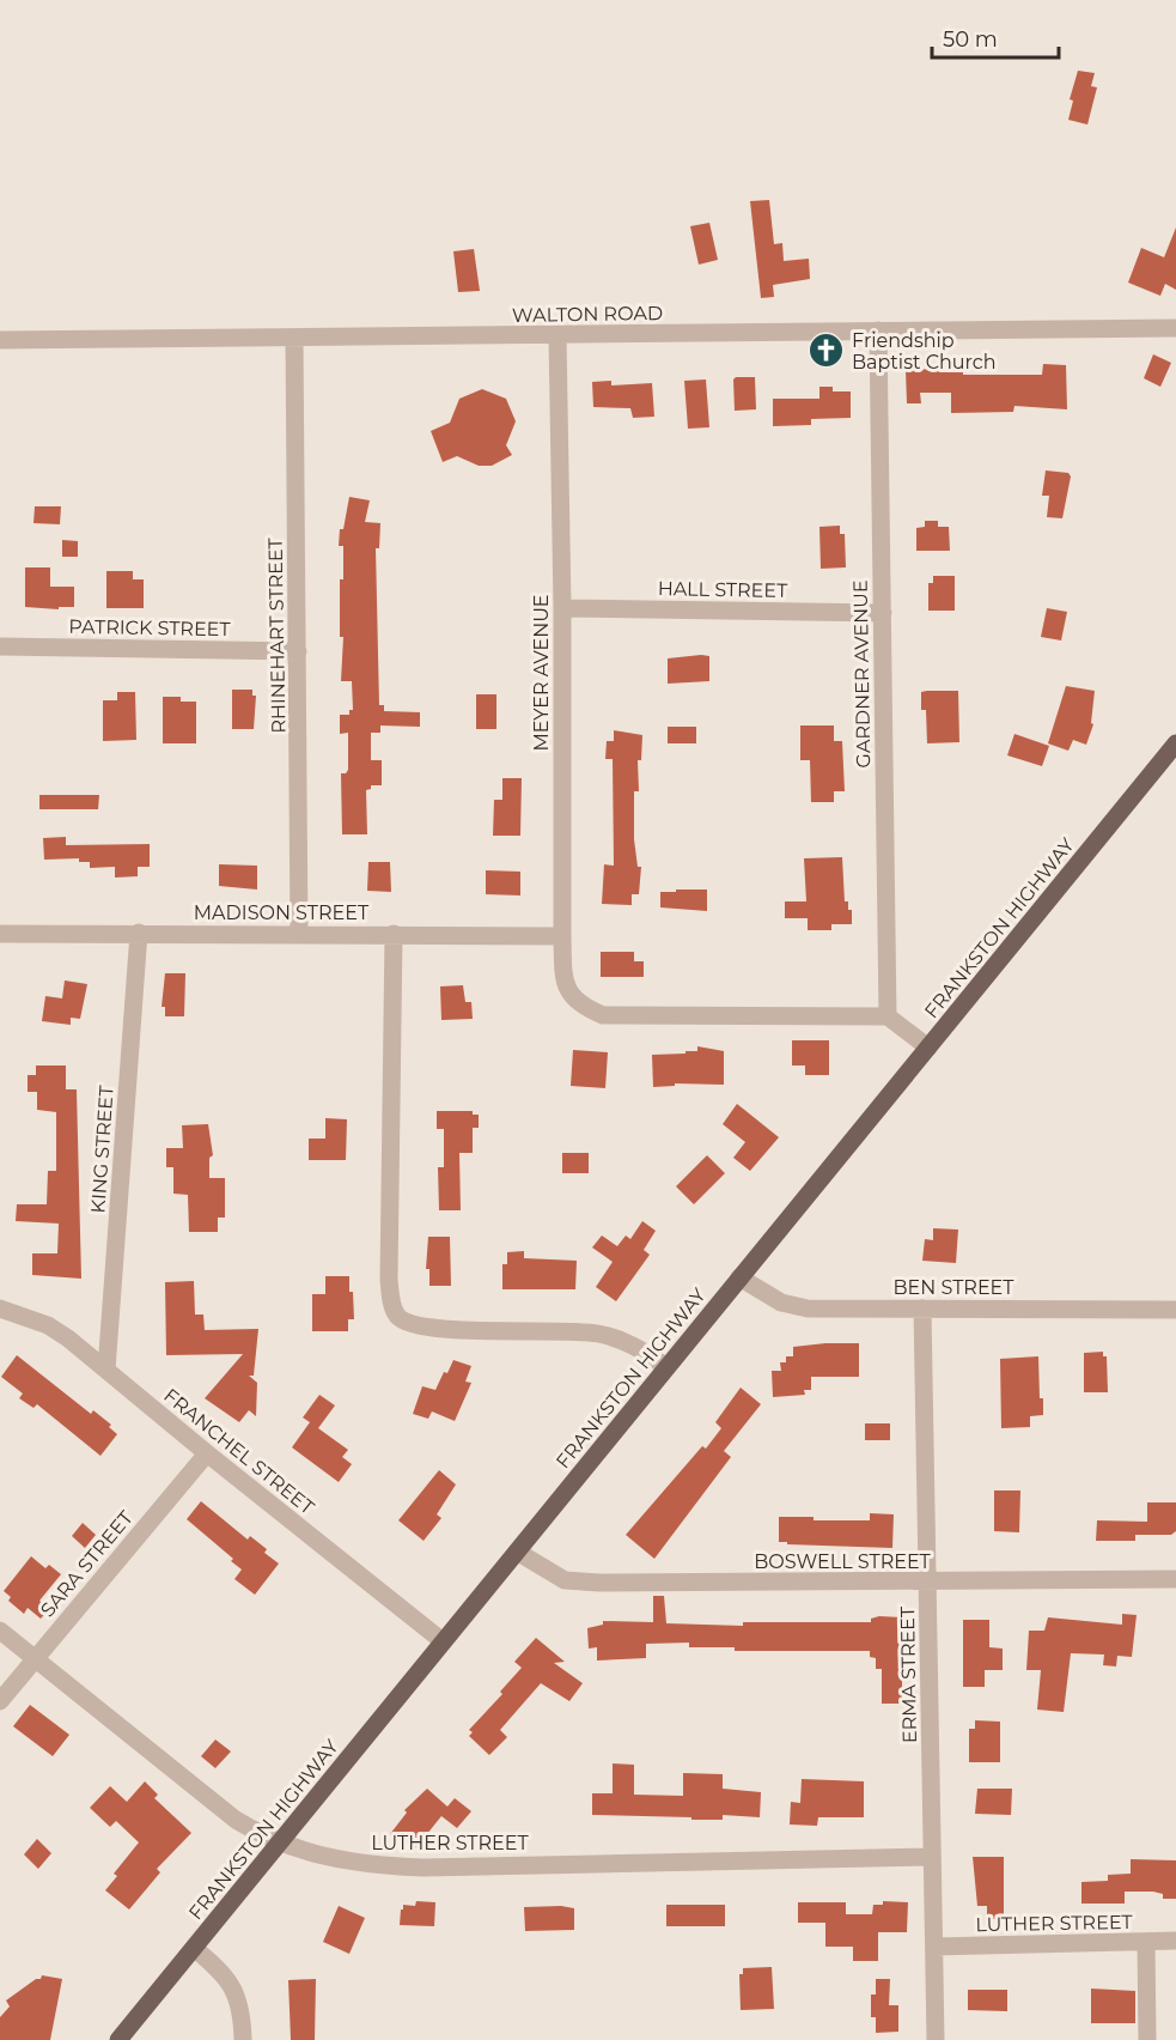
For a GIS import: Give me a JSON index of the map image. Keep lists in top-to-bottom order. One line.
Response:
{"streets":{"main road":["FRANKSTON HIGHWAY"],"street":["WALTON ROAD","HALL STREET","PATRICK STREET","RHINEHART STREET","MEYER AVENUE","GARDNER AVENUE","MADISON STREET","KING STREET","BEN STREET","FRANCHEL STREET","BOSWELL STREET","SARA STREET","ERMA STREET","LUTHER STREET"]},"crossings":[["WALTON ROAD","RHINEHART STREET"],["WALTON ROAD","MEYER AVENUE"],["WALTON ROAD","GARDNER AVENUE"],["HALL STREET","MEYER AVENUE"],["HALL STREET","GARDNER AVENUE"],["PATRICK STREET","RHINEHART STREET"],["RHINEHART STREET","MADISON STREET"],["MEYER AVENUE","GARDNER AVENUE"],["MEYER AVENUE","MADISON STREET"],["MADISON STREET","KING STREET"],["FRANKSTON HIGHWAY","BEN STREET"],["FRANKSTON HIGHWAY","FRANCHEL STREET"],["FRANKSTON HIGHWAY","BOSWELL STREET"],["FRANKSTON HIGHWAY","LUTHER STREET"],["KING STREET","FRANCHEL STREET"],["BEN STREET","ERMA STREET"],["FRANCHEL STREET","SARA STREET"],["BOSWELL STREET","ERMA STREET"],["SARA STREET","LUTHER STREET"],["ERMA STREET","LUTHER STREET"]],"places":{"church":["Friendship Baptist Church"]},"scale_bar":"50 m"}
